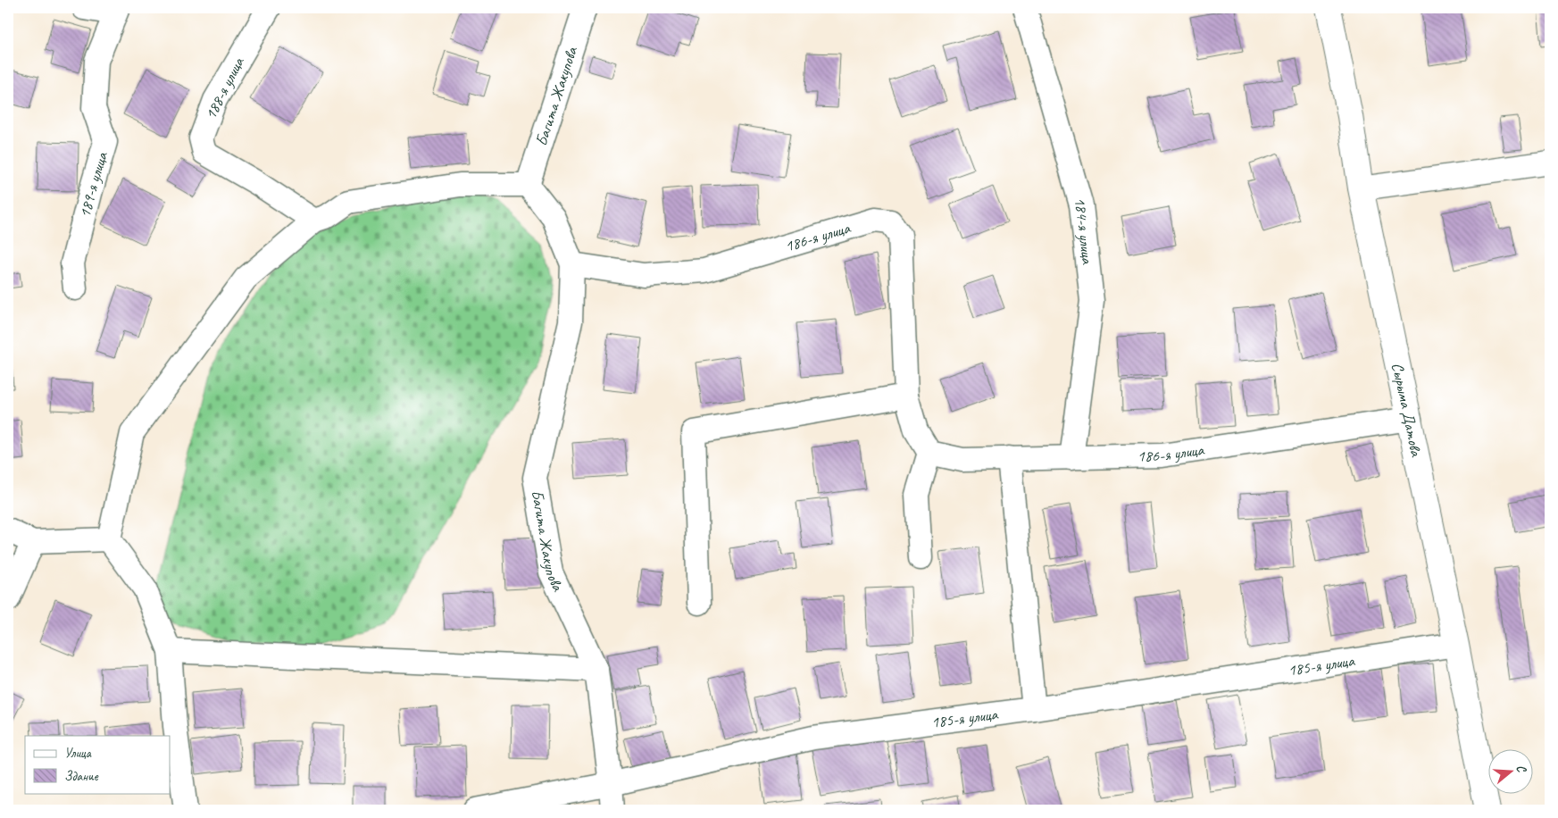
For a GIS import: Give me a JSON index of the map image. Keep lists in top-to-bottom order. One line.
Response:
{"streets":{"street":["188-я улица","Багита Жакупова","189-я улица","184-я улица","186-я улица","Сырыма Датова","185-я улица"]},"crossings":[["Багита Жакупова","186-я улица"],["Багита Жакупова","185-я улица"],["184-я улица","186-я улица"],["186-я улица","Сырыма Датова"],["Сырыма Датова","185-я улица"]],"legend":["Улица","Здание"],"north":"right"}
